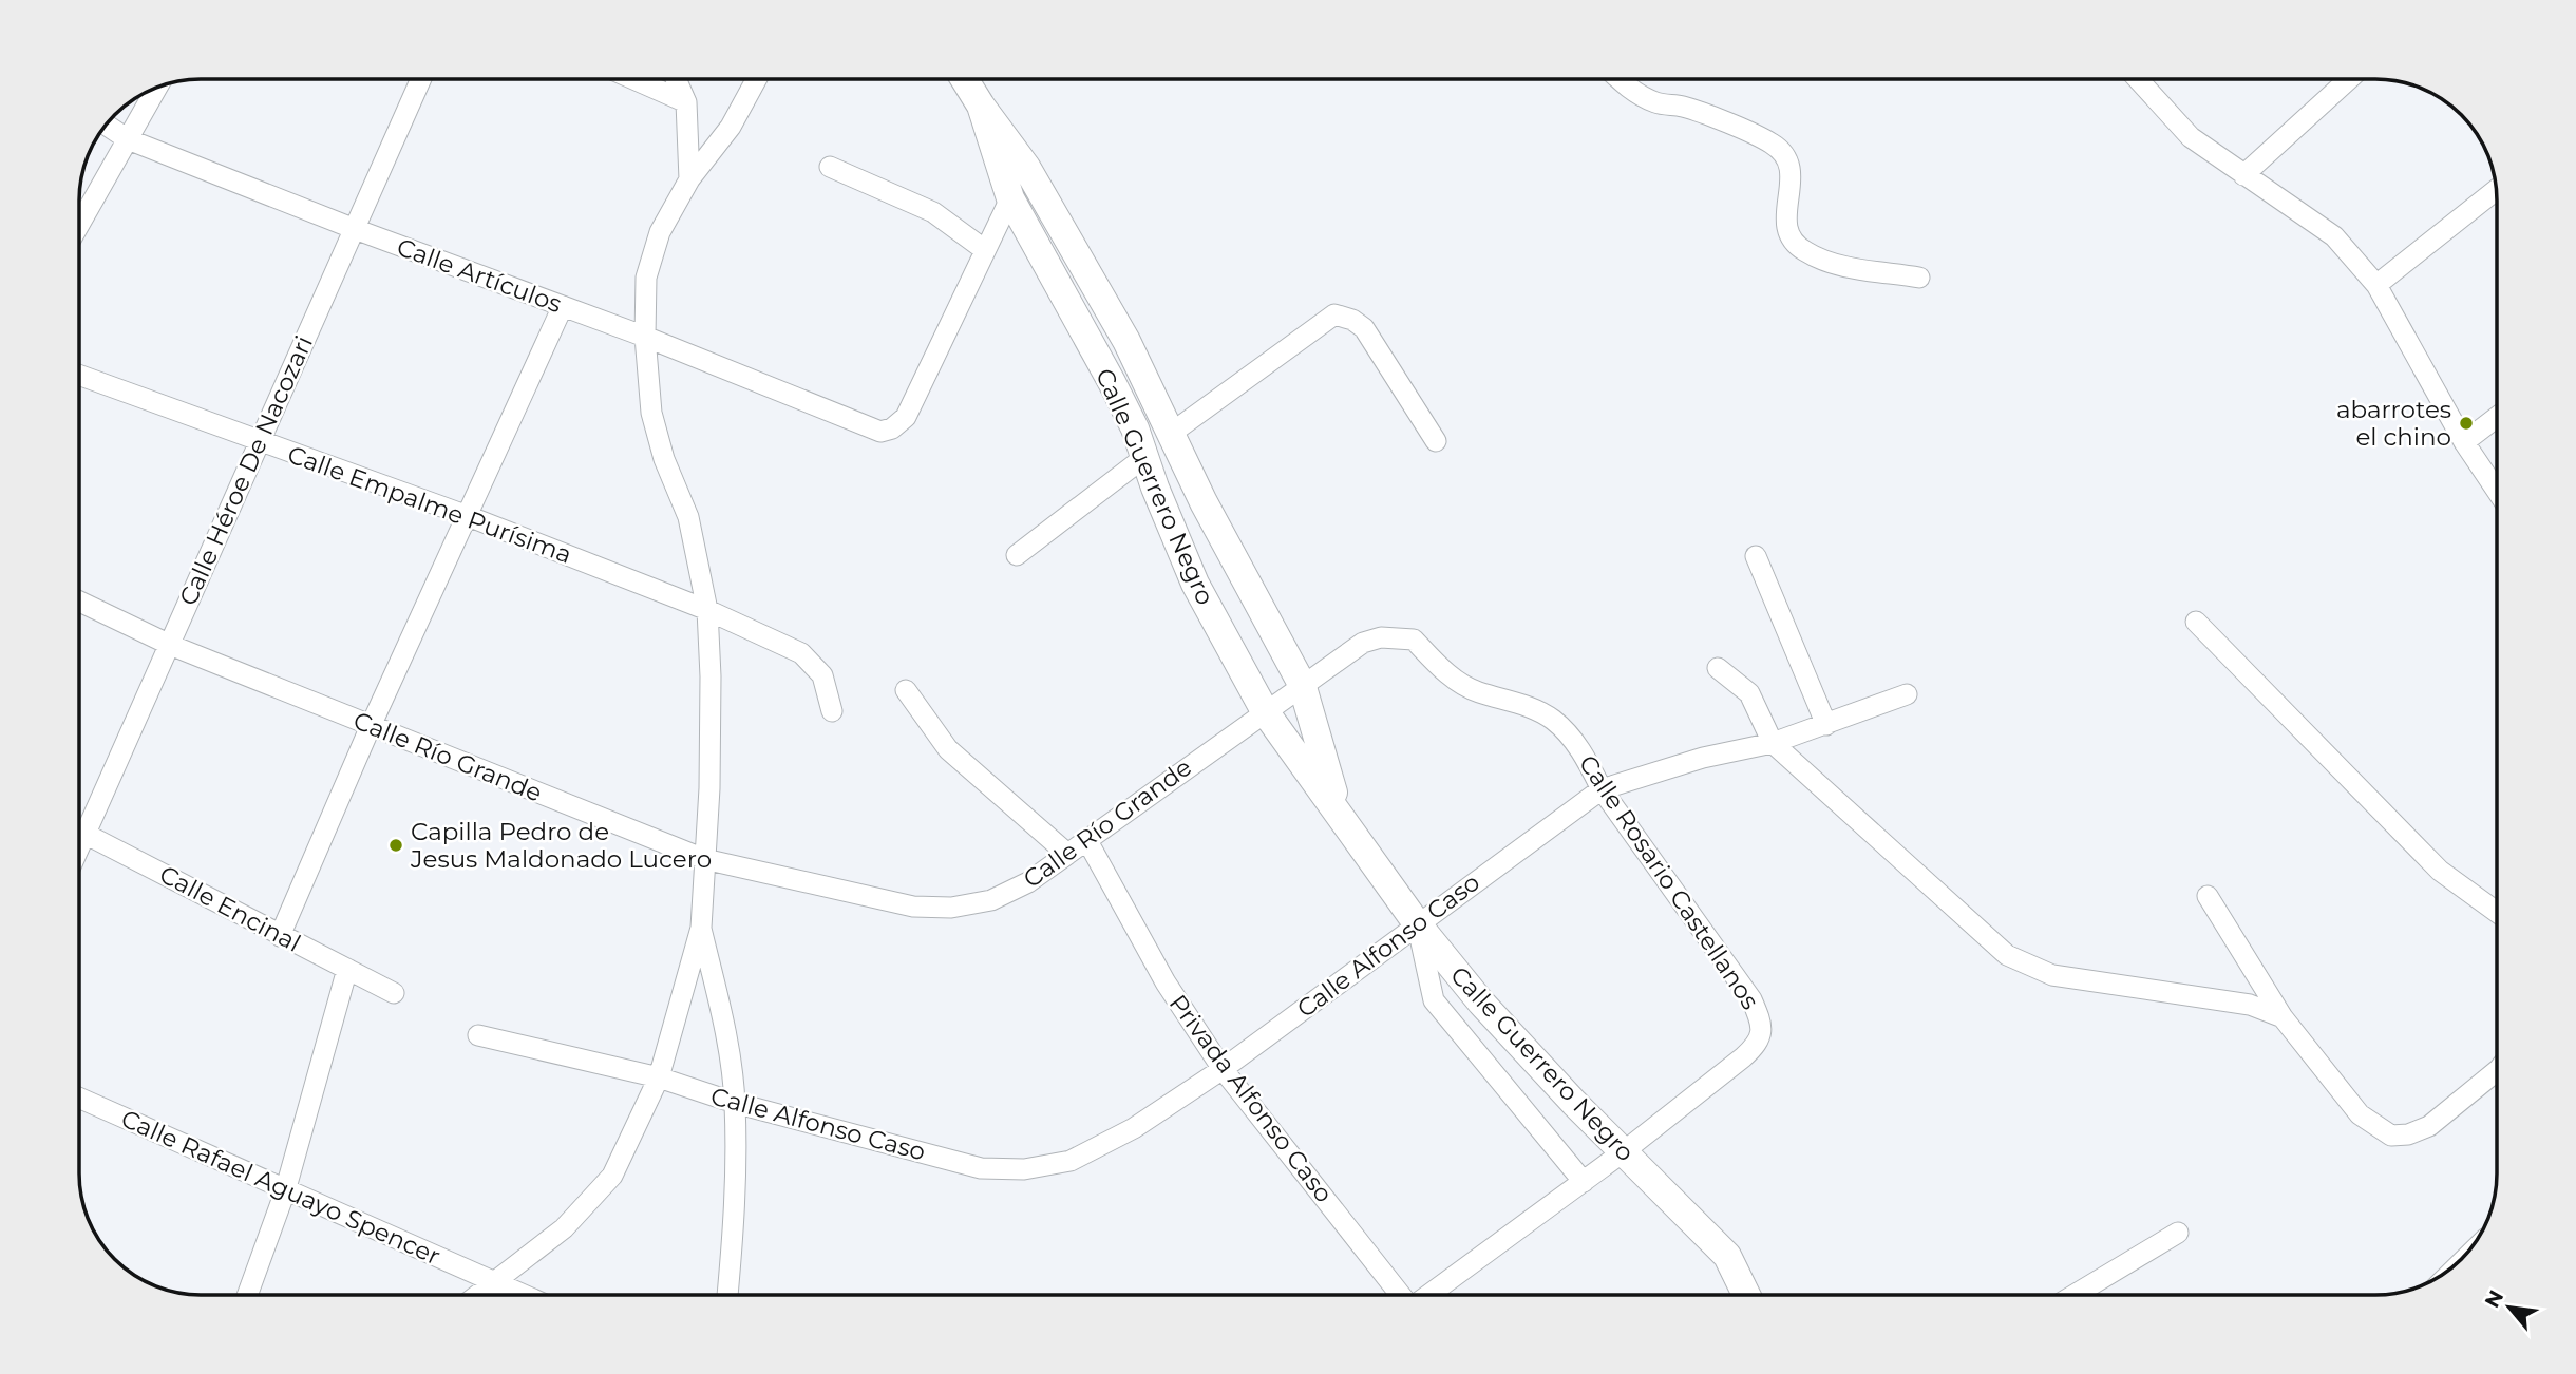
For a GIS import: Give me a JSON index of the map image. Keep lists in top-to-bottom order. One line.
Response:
{"streets":{"street":["Calle Artículos","Calle Héroe De Nacozari","Calle Guerrero Negro","Calle Empalme Purísima","Calle Río Grande","Calle Rosario Castellanos","Calle Encinal","Calle Alfonso Caso","Privada Alfonso Caso","Calle Rafael Aguayo Spencer"]},"crossings":[["Calle Artículos","Calle Héroe De Nacozari"],["Calle Héroe De Nacozari","Calle Empalme Purísima"],["Calle Héroe De Nacozari","Calle Río Grande"],["Calle Héroe De Nacozari","Calle Encinal"],["Calle Guerrero Negro","Calle Río Grande"],["Calle Guerrero Negro","Calle Rosario Castellanos"],["Calle Guerrero Negro","Calle Alfonso Caso"],["Calle Río Grande","Calle Rosario Castellanos"],["Calle Río Grande","Privada Alfonso Caso"],["Calle Rosario Castellanos","Calle Alfonso Caso"],["Calle Alfonso Caso","Privada Alfonso Caso"]],"places":["abarrotes el chino","Capilla Pedro de Jesus Maldonado Lucero"],"north":"top left"}
